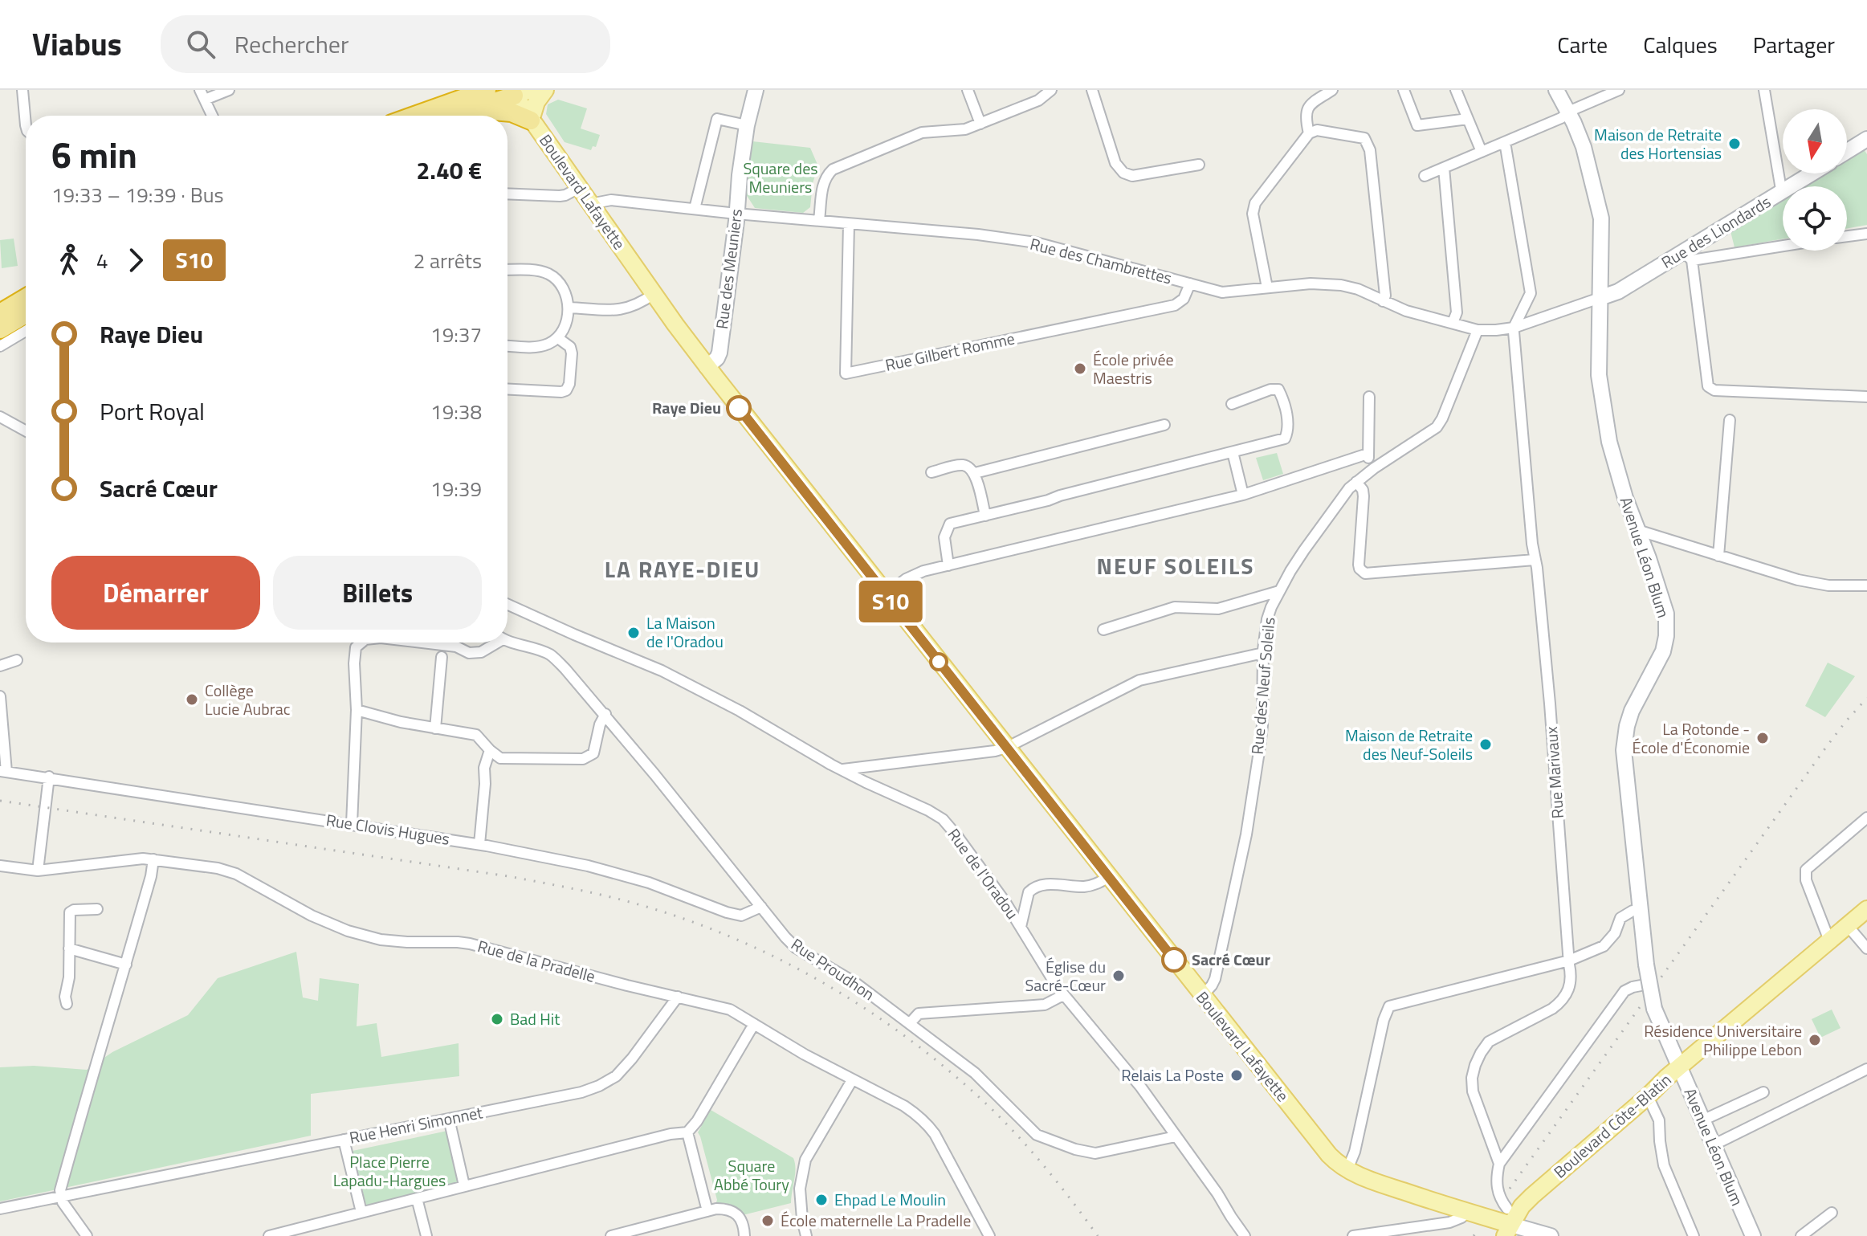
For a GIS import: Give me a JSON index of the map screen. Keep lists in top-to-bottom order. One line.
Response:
{"streets":{"main road":["Boulevard Lafayette","Rue des Liondards","Rue des Meuniers","Avenue Léon Blum","Boulevard Côte-Blatin"],"street":["Rue des Chambrettes","Rue Gilbert Romme","Rue des Neuf Soleils","Rue Marivaux","Rue Clovis Hugues","Rue de l'Oradou","Rue de la Pradelle","Rue Proudhon","Rue Henri Simonnet"]},"crossings":[["Boulevard Lafayette","Rue des Chambrettes"],["Boulevard Lafayette","Rue des Meuniers"],["Boulevard Lafayette","Rue des Neuf Soleils"],["Boulevard Lafayette","Rue Marivaux"],["Boulevard Lafayette","Boulevard Côte-Blatin"],["Rue des Liondards","Rue des Chambrettes"],["Rue des Liondards","Avenue Léon Blum"],["Rue des Chambrettes","Rue des Meuniers"],["Rue des Chambrettes","Rue Gilbert Romme"],["Rue des Chambrettes","Avenue Léon Blum"],["Rue des Chambrettes","Rue des Neuf Soleils"],["Rue des Chambrettes","Rue Marivaux"],["Avenue Léon Blum","Boulevard Côte-Blatin"],["Rue Marivaux","Boulevard Côte-Blatin"],["Rue Clovis Hugues","Rue Proudhon"],["Rue de l'Oradou","Rue Proudhon"],["Rue de la Pradelle","Rue Henri Simonnet"]],"districts":["NEUF SOLEILS","LA RAYE-DIEU"],"parks":["Square des Meuniers","Place Pierre Lapadu-Hargues","Square Abbé Toury"],"places":["Maison de Retraite des Hortensias","École privée Maestris","Raye Dieu","La Maison de l'Oradou","Collège Lucie Aubrac","La Rotonde - École d'Économie","Maison de Retraite des Neuf-Soleils","Sacré Cœur","Église du Sacré-Cœur","Bad Hit","Résidence Universitaire Philippe Lebon","Relais La Poste","Ehpad Le Moulin","École maternelle La Pradelle"],"lines":["bus line S10"],"north":"bottom","page":{"header":"Viabus","search":"Rechercher","nav":["Carte","Calques","Partager"],"on_map":"S10","heading":["6 min","19:33 – 19:39 · Bus","2.40 €"],"legs":["4","S10","2 arrêts"],"list":[{"name":"Raye Dieu","value":"19:37"},{"name":"Port Royal","value":"19:38"},{"name":"Sacré Cœur","value":"19:39"}],"buttons":["Démarrer","Billets"]}}
